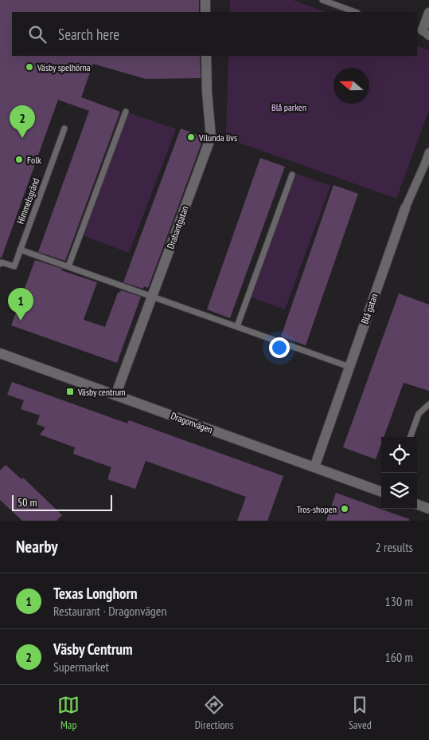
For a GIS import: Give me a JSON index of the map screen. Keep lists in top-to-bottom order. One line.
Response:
{"streets":{"street":["Drabantgatan","Blå gatan","Dragonvägen"],"lane":["Himmelsgränd"]},"crossings":[["Drabantgatan","Dragonvägen"],["Blå gatan","Dragonvägen"]],"parks":["Blå parken"],"places":{"other":["Väsby spelhörna","Vilunda livs","Folk","Tros-shopen"],"transit":["Väsby centrum"]},"scale_bar":"50 m","north":"left","page":{"search":"Search here","pins":["2","1"],"scale":"50 m","heading":["Nearby","2 results"],"list":[{"mark":"1","name":"Texas Longhorn","note":"Restaurant · Dragonvägen","value":"130 m"},{"mark":"2","name":"Väsby Centrum","note":"Supermarket","value":"160 m"}],"nav":["Map","Directions","Saved"]}}
